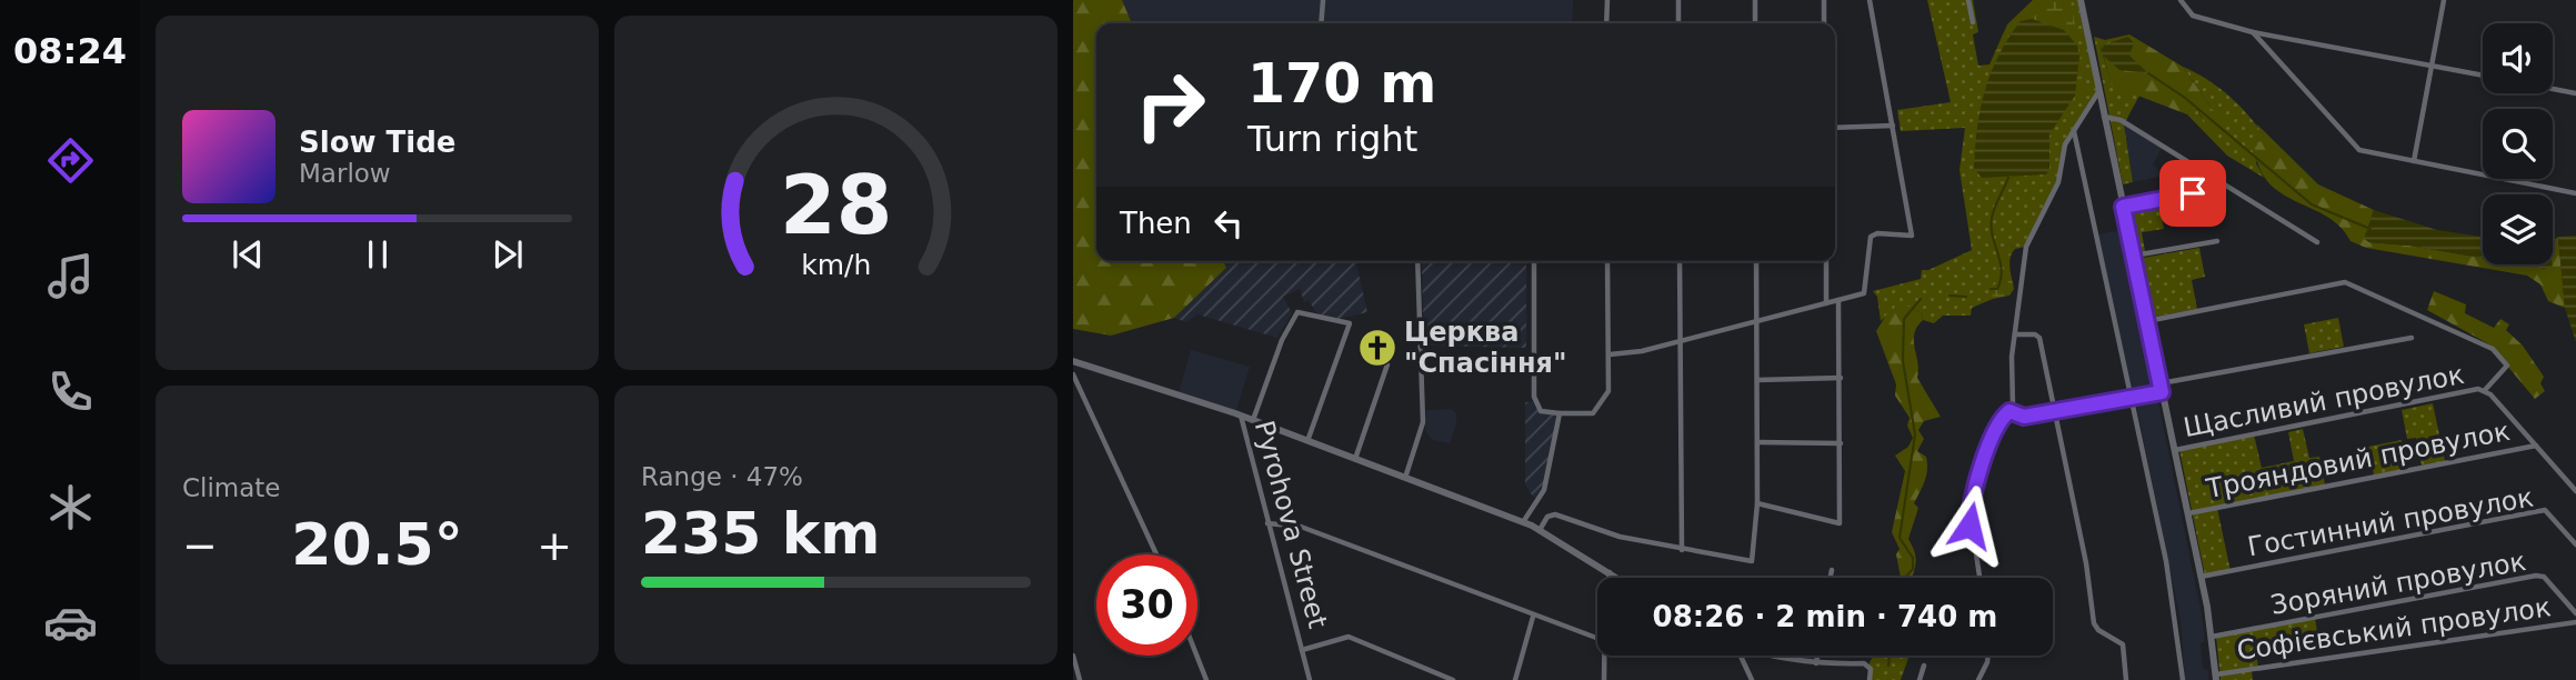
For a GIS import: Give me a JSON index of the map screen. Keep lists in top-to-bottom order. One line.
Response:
{"streets":{"main road":["Pyrohova Street"],"street":["Щасливий провулок","Трояндовий провулок","Гостинний провулок","Зоряний провулок","Софієвський провулок"]},"crossings":[["Щасливий провулок","Трояндовий провулок"]],"places":{"church":["Церква \"Спасіння\""]},"page":{"tabs":"08:24","turn":["170 m","Turn right"],"song":["Slow Tide","Marlow"],"then":"Then","tile":["Climate",["Range · 47%","235 km"]],"heat":["−","20.5°","+"],"limit":"30","trip":"08:26 · 2 min · 740 m","gauge":["28","km/h"]}}
